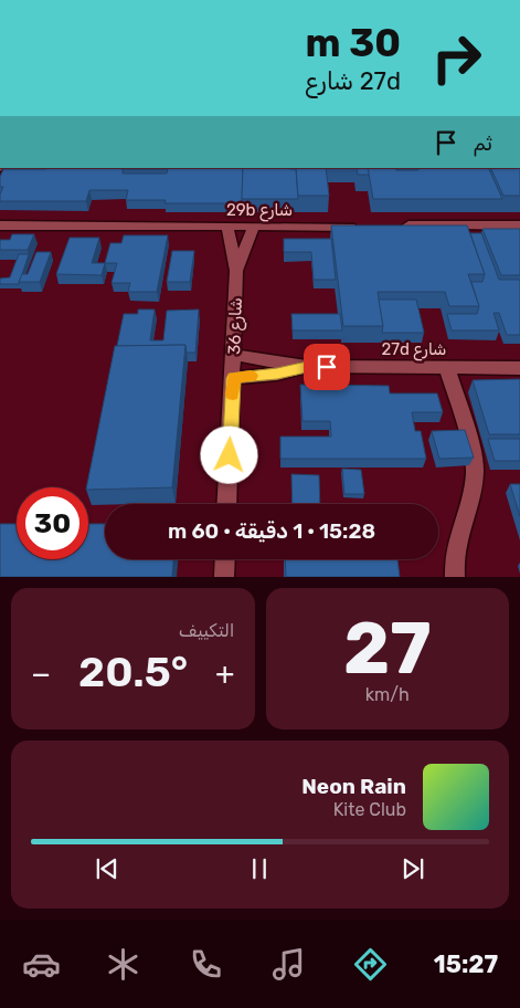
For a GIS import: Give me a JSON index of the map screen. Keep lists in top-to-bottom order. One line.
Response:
{"streets":{"street":["29b شارع","شارع 36","27d شارع"]},"crossings":[["29b شارع","شارع 36"],["شارع 36","27d شارع"]],"page":{"turn":["30 m","27d شارع"],"then":"ثم","limit":"30","trip":"15:28 · 1 دقيقة · 60 m","tile":[["27","km/h"],"التكييف"],"heat":["−","20.5°","+"],"song":["Neon Rain","Kite Club"],"tabs":"15:27"}}
